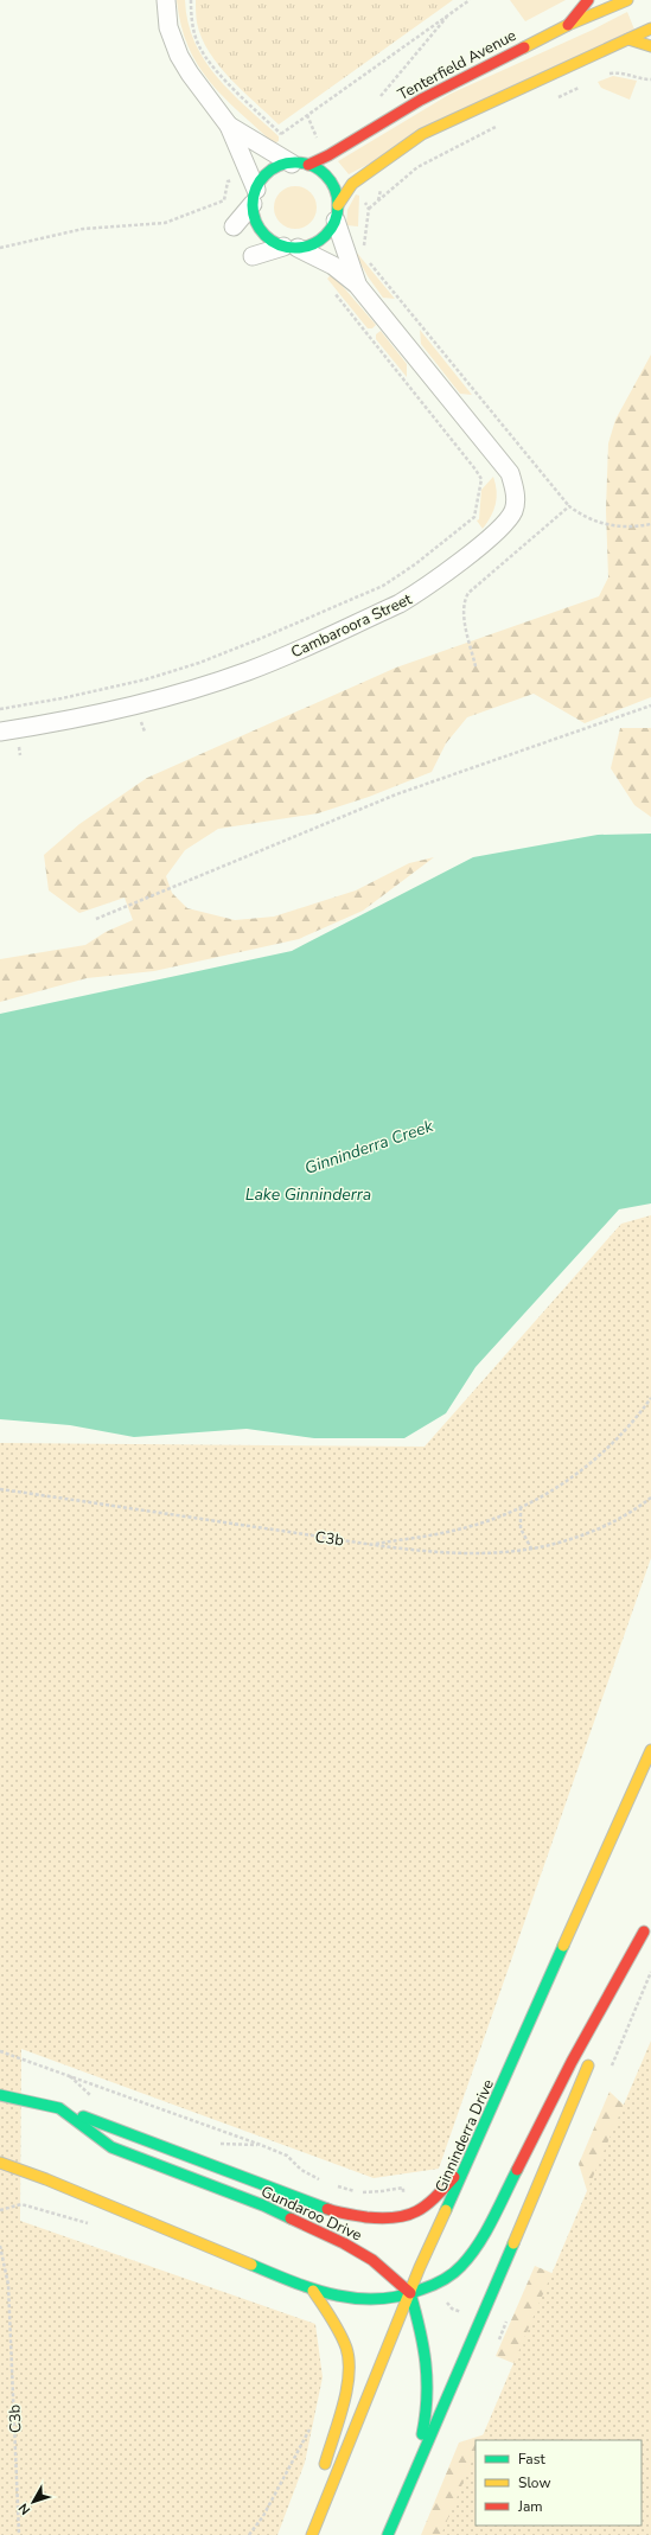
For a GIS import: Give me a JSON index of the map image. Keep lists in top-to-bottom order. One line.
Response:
{"streets":{"main road":["Tenterfield Avenue","Ginninderra Drive","Gundaroo Drive"],"street":["Cambaroora Street"],"path":["C3b"]},"crossings":[["Tenterfield Avenue","Cambaroora Street"],["Ginninderra Drive","Gundaroo Drive"]],"water":["Ginninderra Creek","Lake Ginninderra"],"legend":["Fast","Slow","Jam"],"north":"bottom left"}
